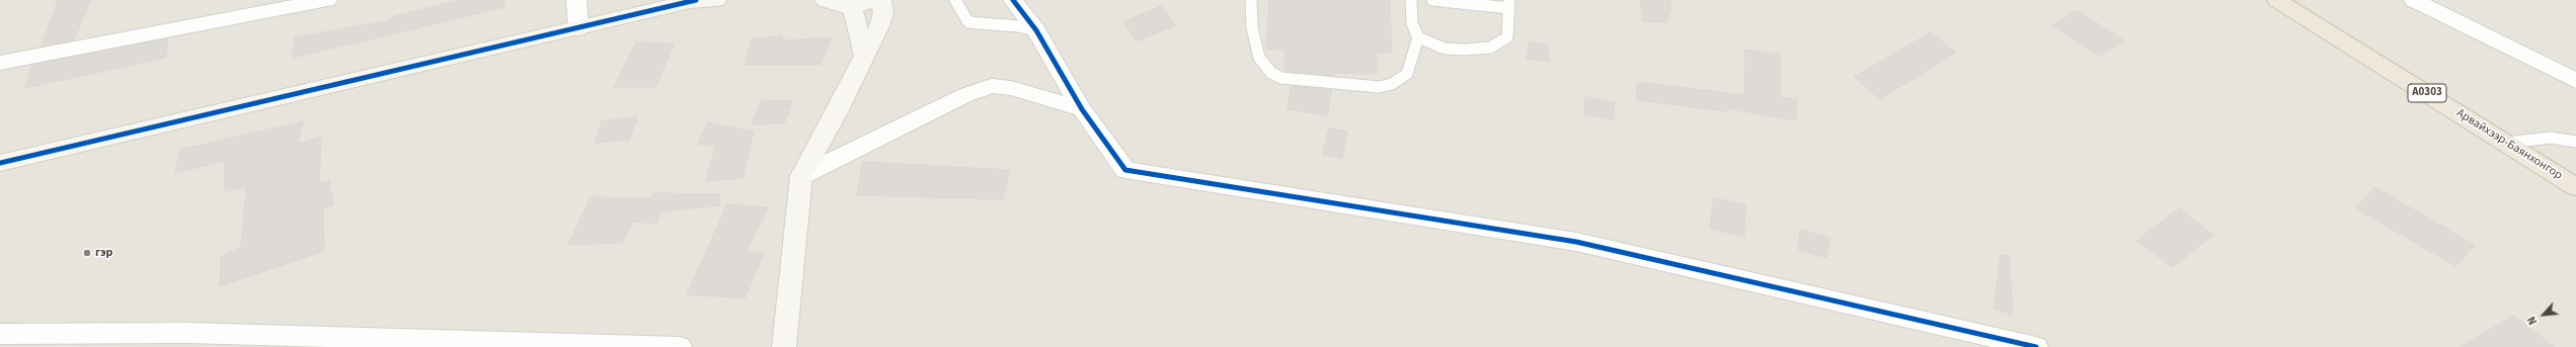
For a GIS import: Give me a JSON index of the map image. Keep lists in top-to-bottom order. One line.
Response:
{"streets":{"highway":["A0303","Арвайхээр-Баянхонгор"]},"places":["гэр"],"north":"bottom left"}
